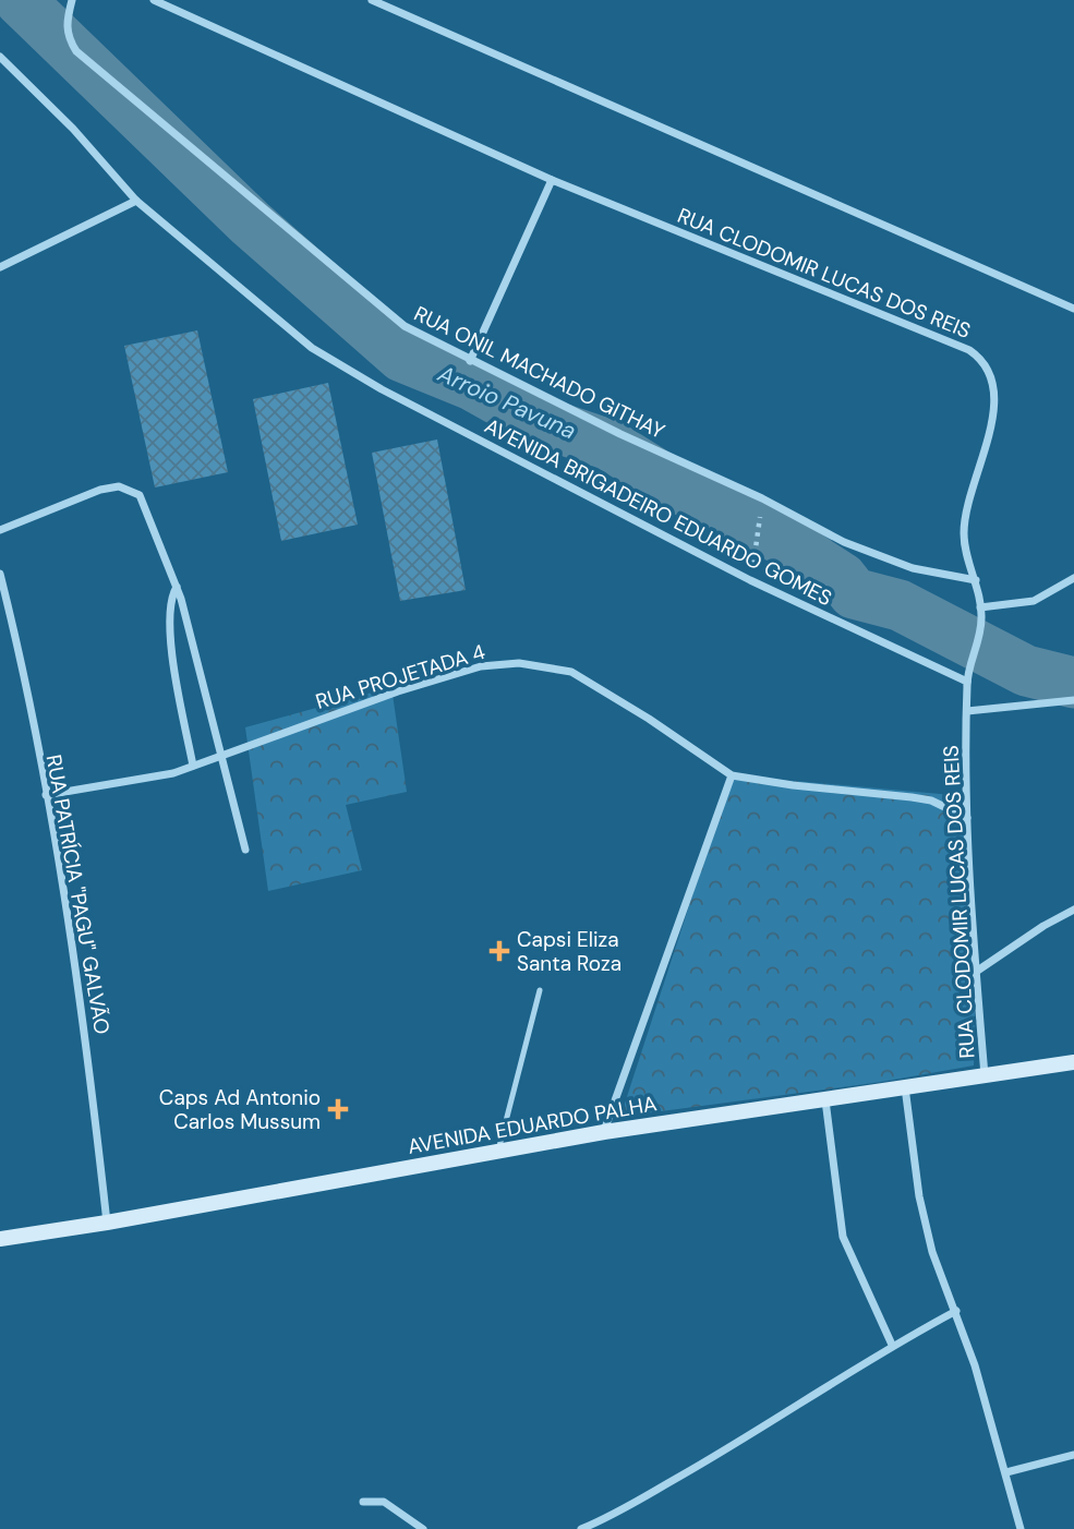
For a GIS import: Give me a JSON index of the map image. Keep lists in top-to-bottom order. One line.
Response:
{"streets":{"street":["RUA CLODOMIR LUCAS DOS REIS","RUA ONIL MACHADO GITHAY","AVENIDA BRIGADEIRO EDUARDO GOMES","RUA PROJETADA 4","RUA PATRÍCIA \"PAGU\" GALVÃO","AVENIDA EDUARDO PALHA"]},"crossings":[["RUA CLODOMIR LUCAS DOS REIS","RUA ONIL MACHADO GITHAY"],["RUA CLODOMIR LUCAS DOS REIS","AVENIDA BRIGADEIRO EDUARDO GOMES"],["RUA CLODOMIR LUCAS DOS REIS","RUA PROJETADA 4"],["RUA CLODOMIR LUCAS DOS REIS","AVENIDA EDUARDO PALHA"],["RUA PROJETADA 4","RUA PATRÍCIA \"PAGU\" GALVÃO"],["RUA PATRÍCIA \"PAGU\" GALVÃO","AVENIDA EDUARDO PALHA"]],"water":["Arroio Pavuna"],"places":{"health":["Capsi Eliza Santa Roza","Caps Ad Antonio Carlos Mussum"]}}
